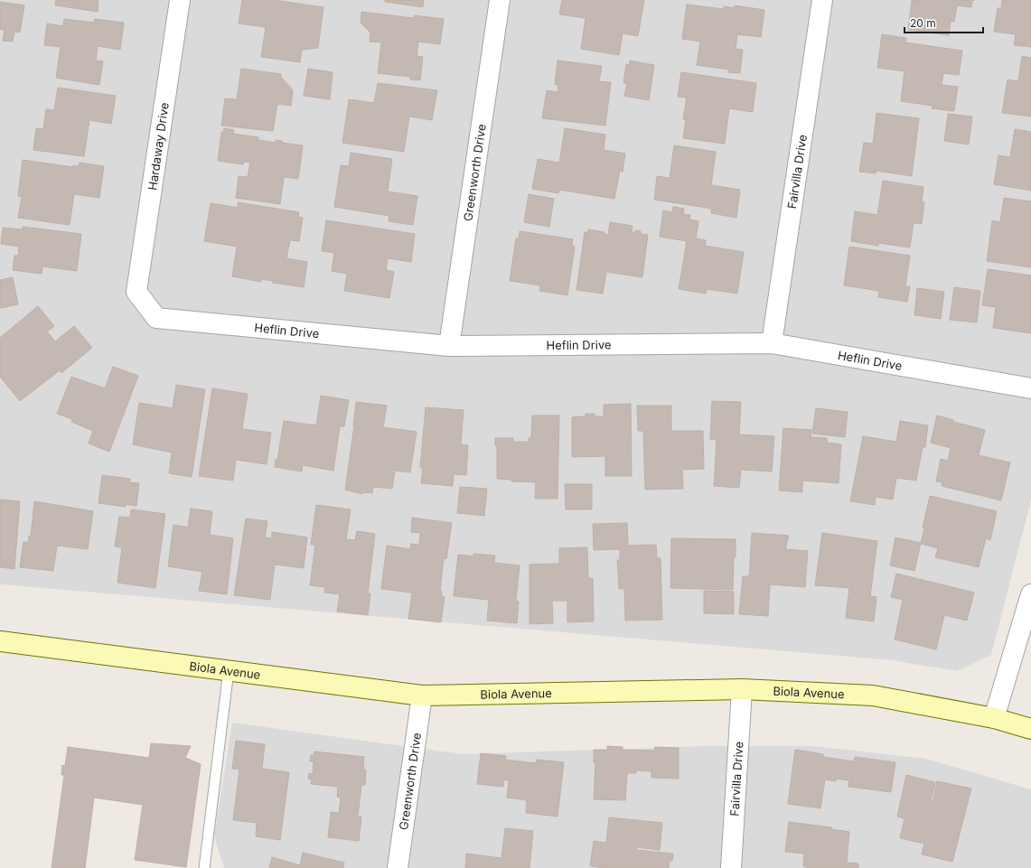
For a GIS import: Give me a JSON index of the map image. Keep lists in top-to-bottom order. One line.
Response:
{"streets":{"street":["Hardaway Drive","Fairvilla Drive","Greenworth Drive","Heflin Drive","Biola Avenue"]},"crossings":[["Hardaway Drive","Heflin Drive"],["Fairvilla Drive","Heflin Drive"],["Fairvilla Drive","Biola Avenue"],["Greenworth Drive","Heflin Drive"],["Greenworth Drive","Biola Avenue"]],"scale_bar":"20 m"}
